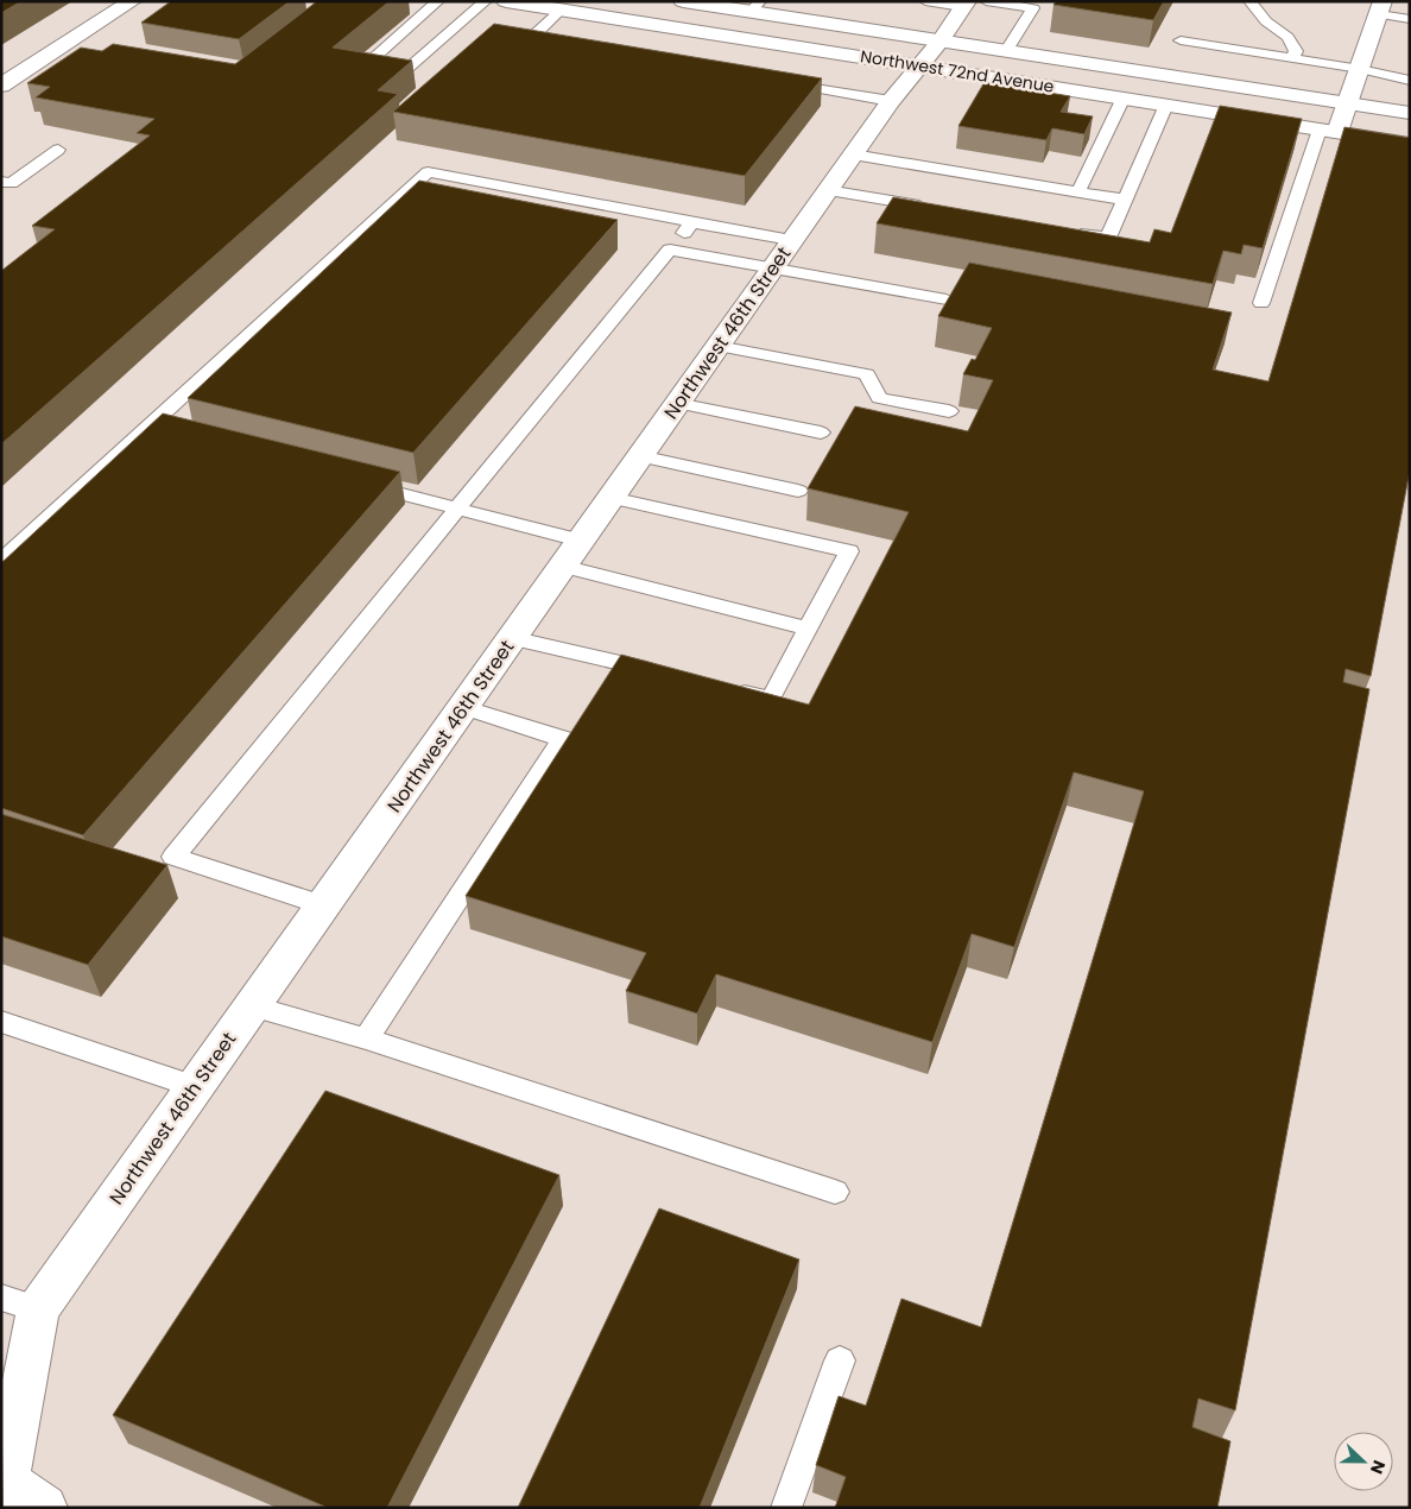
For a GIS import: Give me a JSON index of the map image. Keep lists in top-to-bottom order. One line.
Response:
{"streets":{"street":["Northwest 72nd Avenue","Northwest 46th Street"]},"crossings":[["Northwest 72nd Avenue","Northwest 46th Street"]],"north":"right"}
